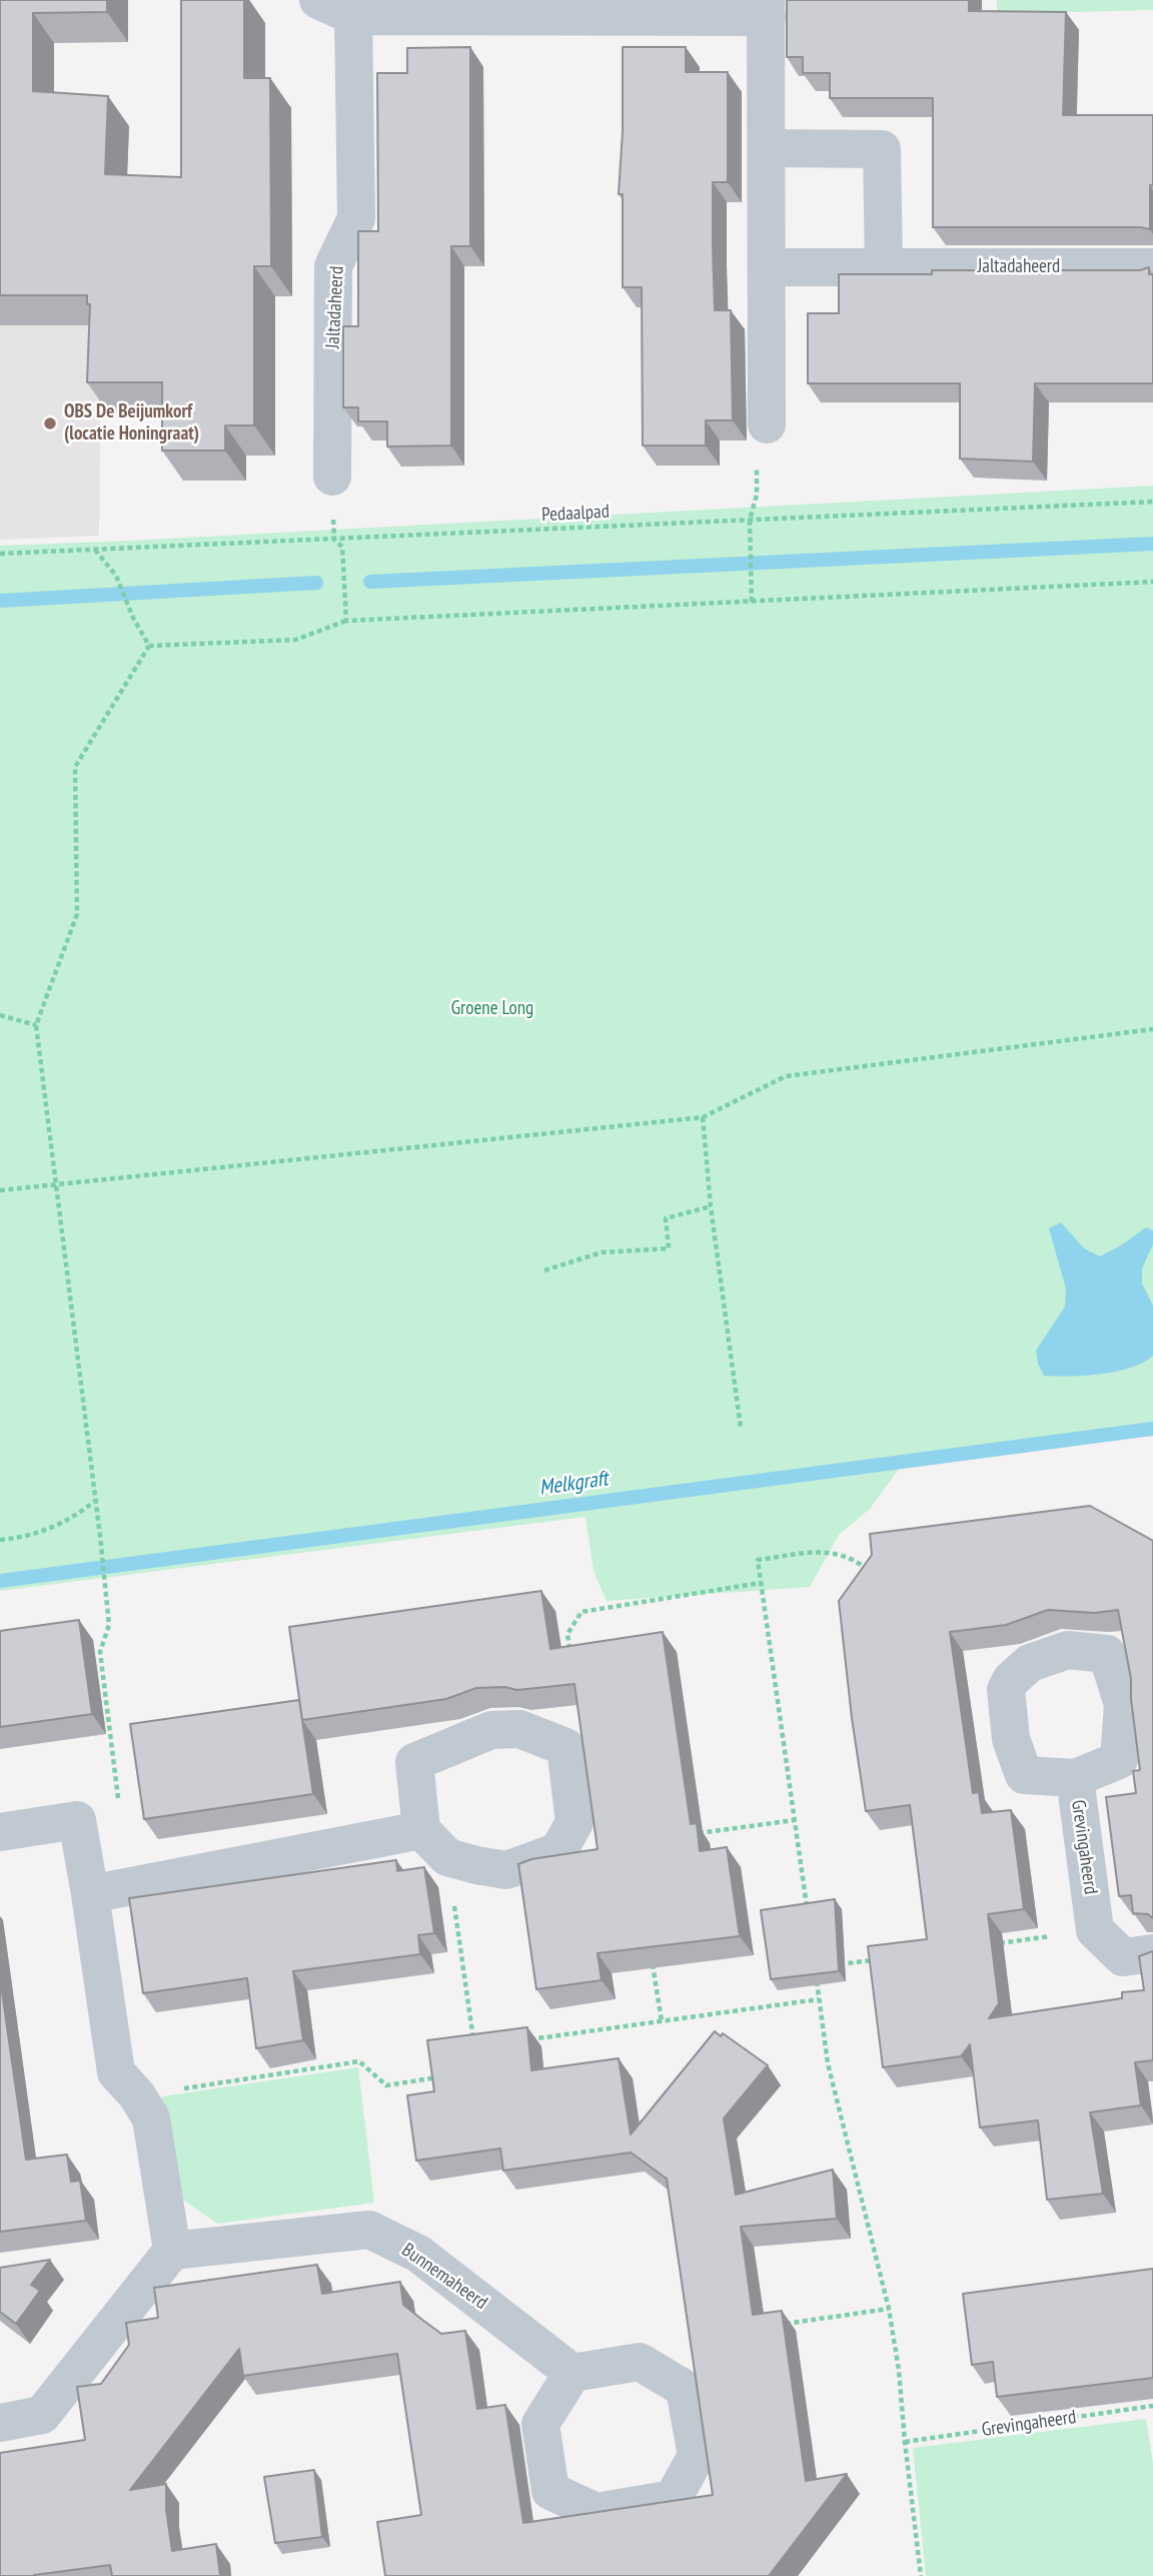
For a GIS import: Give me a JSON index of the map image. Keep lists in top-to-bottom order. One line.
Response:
{"streets":{"street":["Jaltadaheerd","Grevingaheerd","Bunnemaheerd"],"path":["Pedaalpad"]},"water":["Melkgraft"],"parks":["Groene Long"],"places":["OBS De Beijumkorf (locatie Honingraat)"]}
